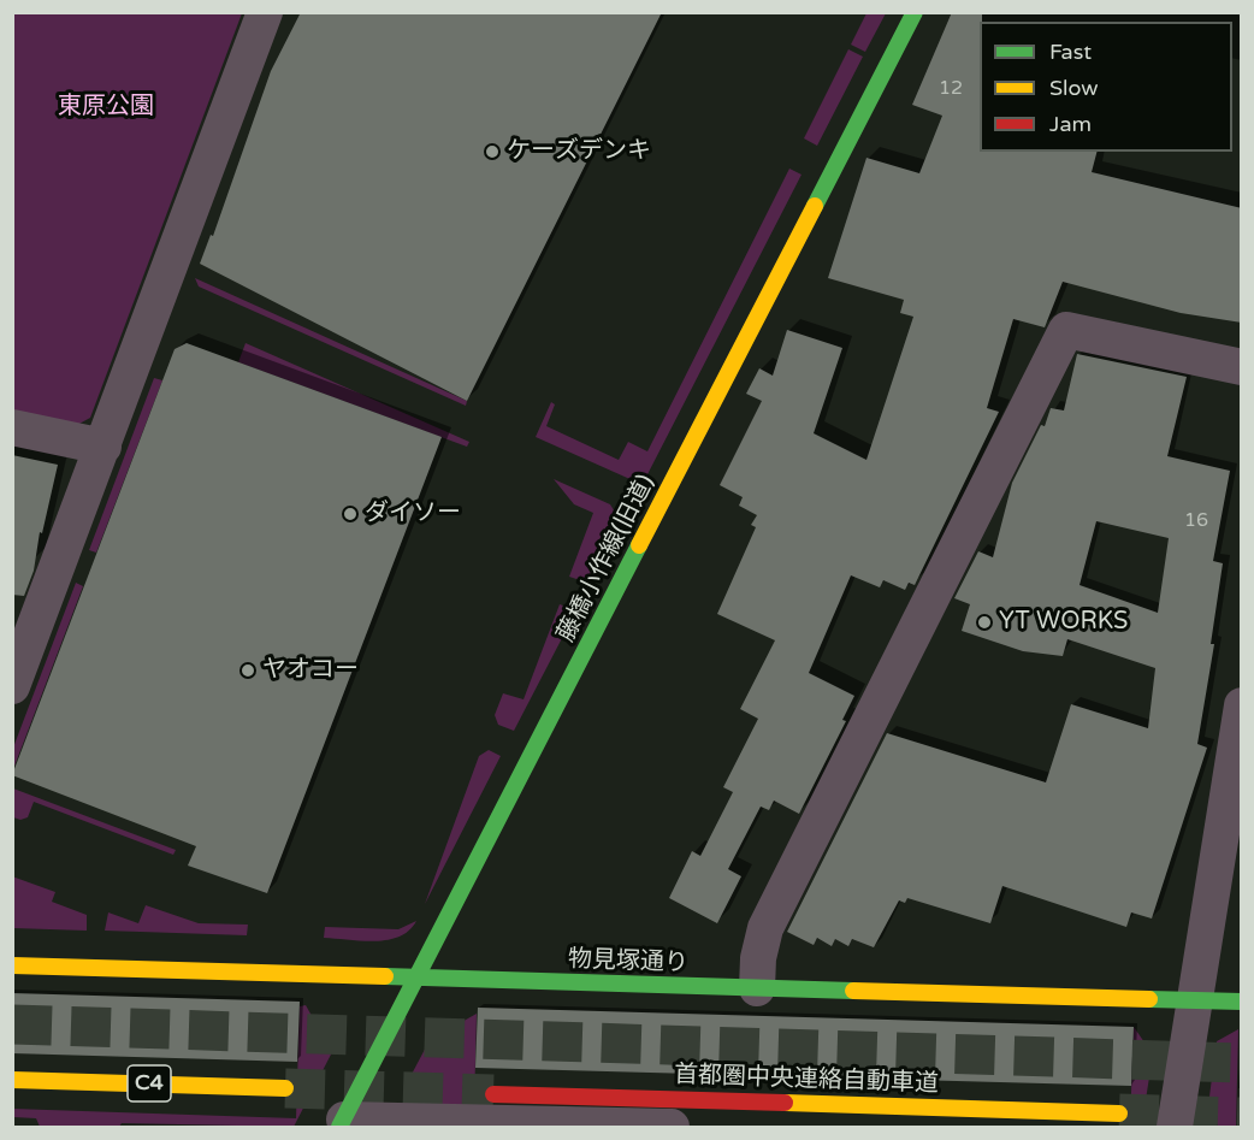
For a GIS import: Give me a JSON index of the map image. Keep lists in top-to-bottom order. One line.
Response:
{"streets":{"main road":["藤橋小作線(旧道)","物見塚通り","首都圏中央連絡自動車道","C4"]},"crossings":[["藤橋小作線(旧道)","物見塚通り"]],"parks":["東原公園"],"places":["ケーズデンキ","ダイソー","YT WORKS","ヤオコー"],"house_numbers":["12","16"],"legend":["Fast","Slow","Jam"]}
